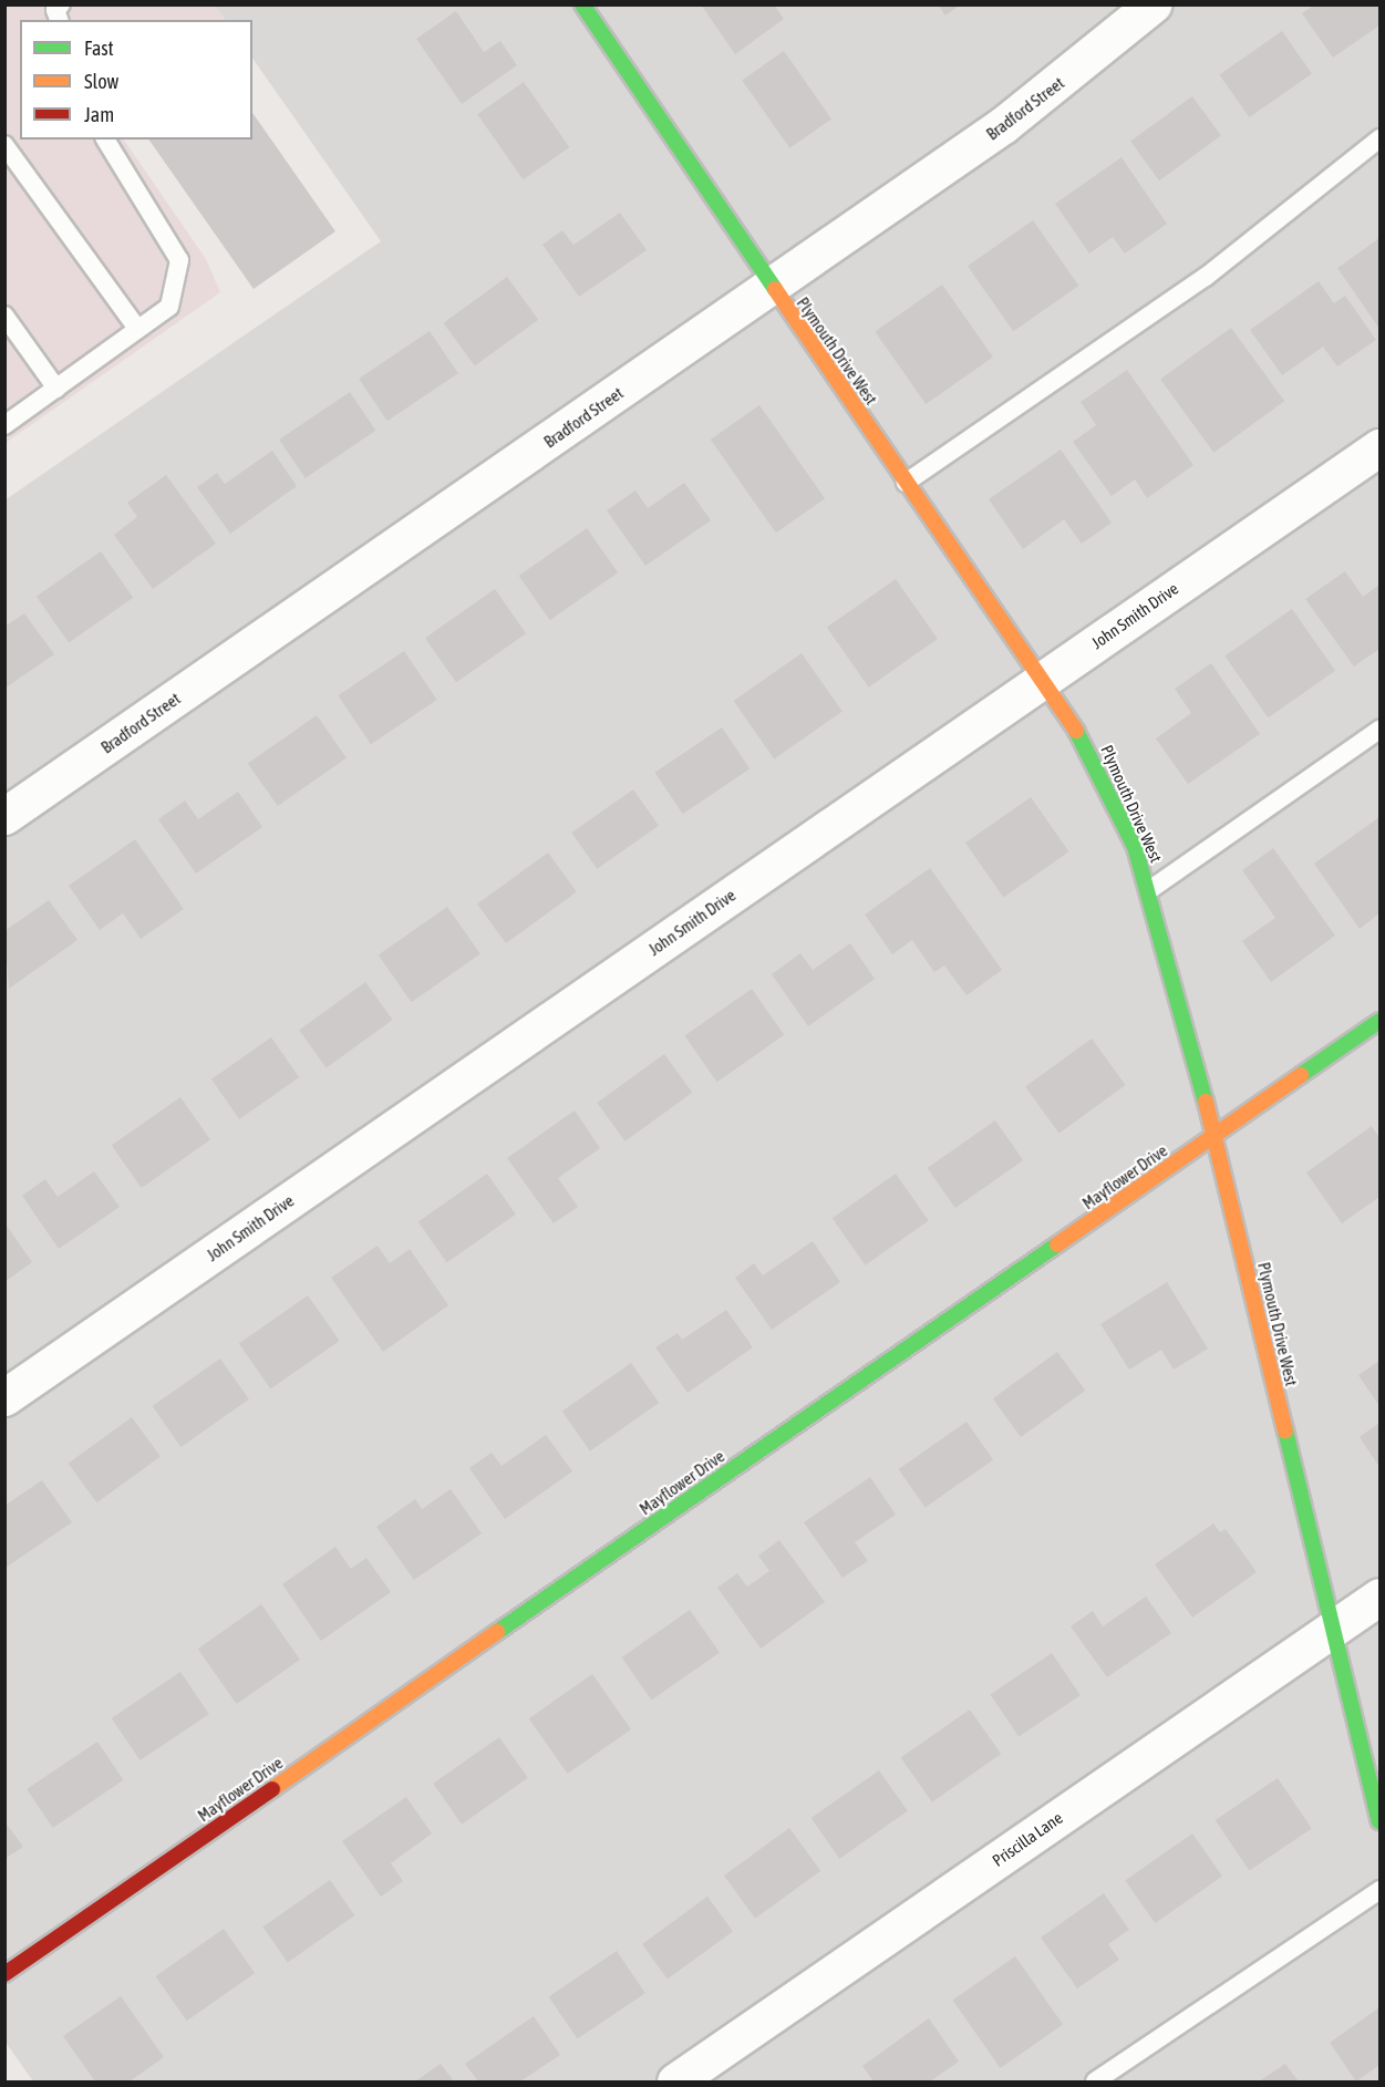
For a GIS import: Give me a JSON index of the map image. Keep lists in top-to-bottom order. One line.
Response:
{"streets":{"street":["Bradford Street","Plymouth Drive West","John Smith Drive","Mayflower Drive","Priscilla Lane"]},"crossings":[["Bradford Street","Plymouth Drive West"],["Plymouth Drive West","John Smith Drive"],["Plymouth Drive West","Mayflower Drive"],["Plymouth Drive West","Priscilla Lane"]],"legend":["Fast","Slow","Jam"]}
